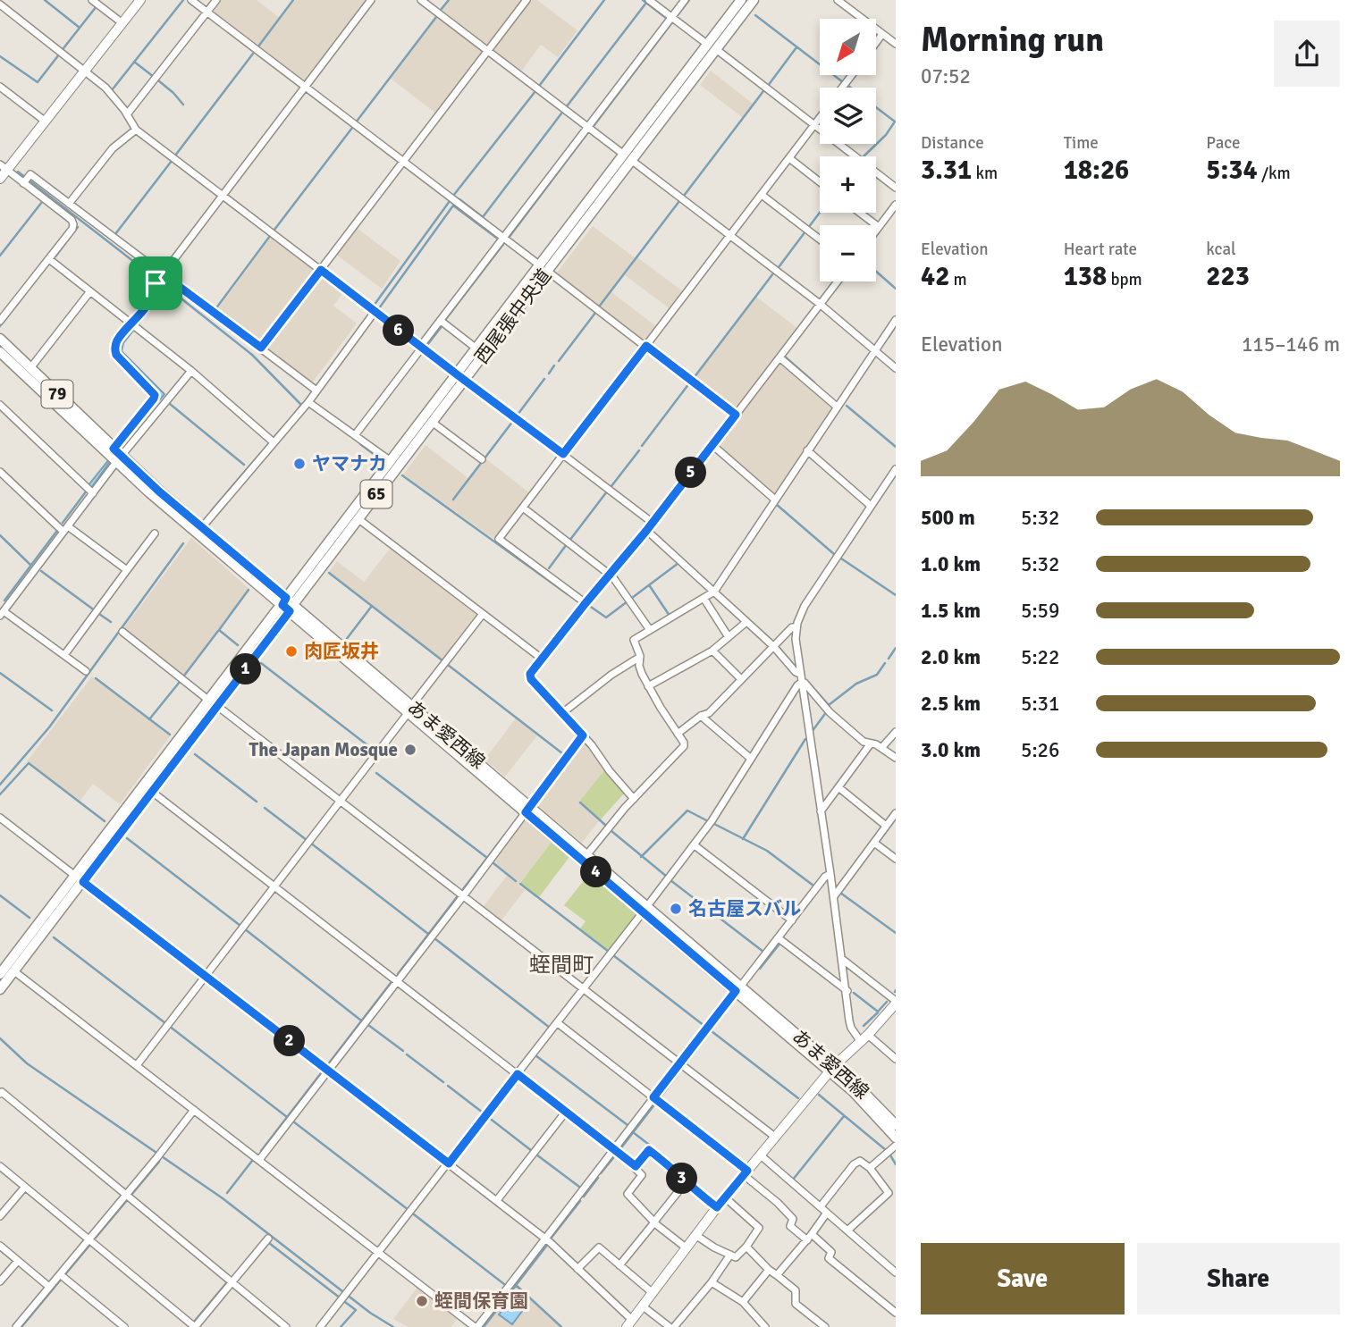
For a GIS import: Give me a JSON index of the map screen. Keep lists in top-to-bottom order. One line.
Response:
{"streets":{"main road":["西尾張中央道","79","65","あま愛西線"]},"crossings":[["西尾張中央道","あま愛西線"]],"districts":["蛭間町"],"places":["ヤマナカ","肉匠坂井","The Japan Mosque","名古屋スバル","蛭間保育園"],"north":"bottom left","page":{"heading":["Morning run","07:52"],"map_buttons":["+","−"],"stats":[["Distance","3.31 km"],["Time","18:26"],["Pace","5:34 /km"],["Elevation","42 m"],["Heart rate","138 bpm"],["kcal","223"]],"pins":["6","5","1","4","2","3"],"chart":["Elevation","115–146 m"],"list":[{"name":"500 m","note":"5:32"},{"name":"1.0 km","note":"5:32"},{"name":"1.5 km","note":"5:59"},{"name":"2.0 km","note":"5:22"},{"name":"2.5 km","note":"5:31"},{"name":"3.0 km","note":"5:26"}],"buttons":["Save","Share"]}}
